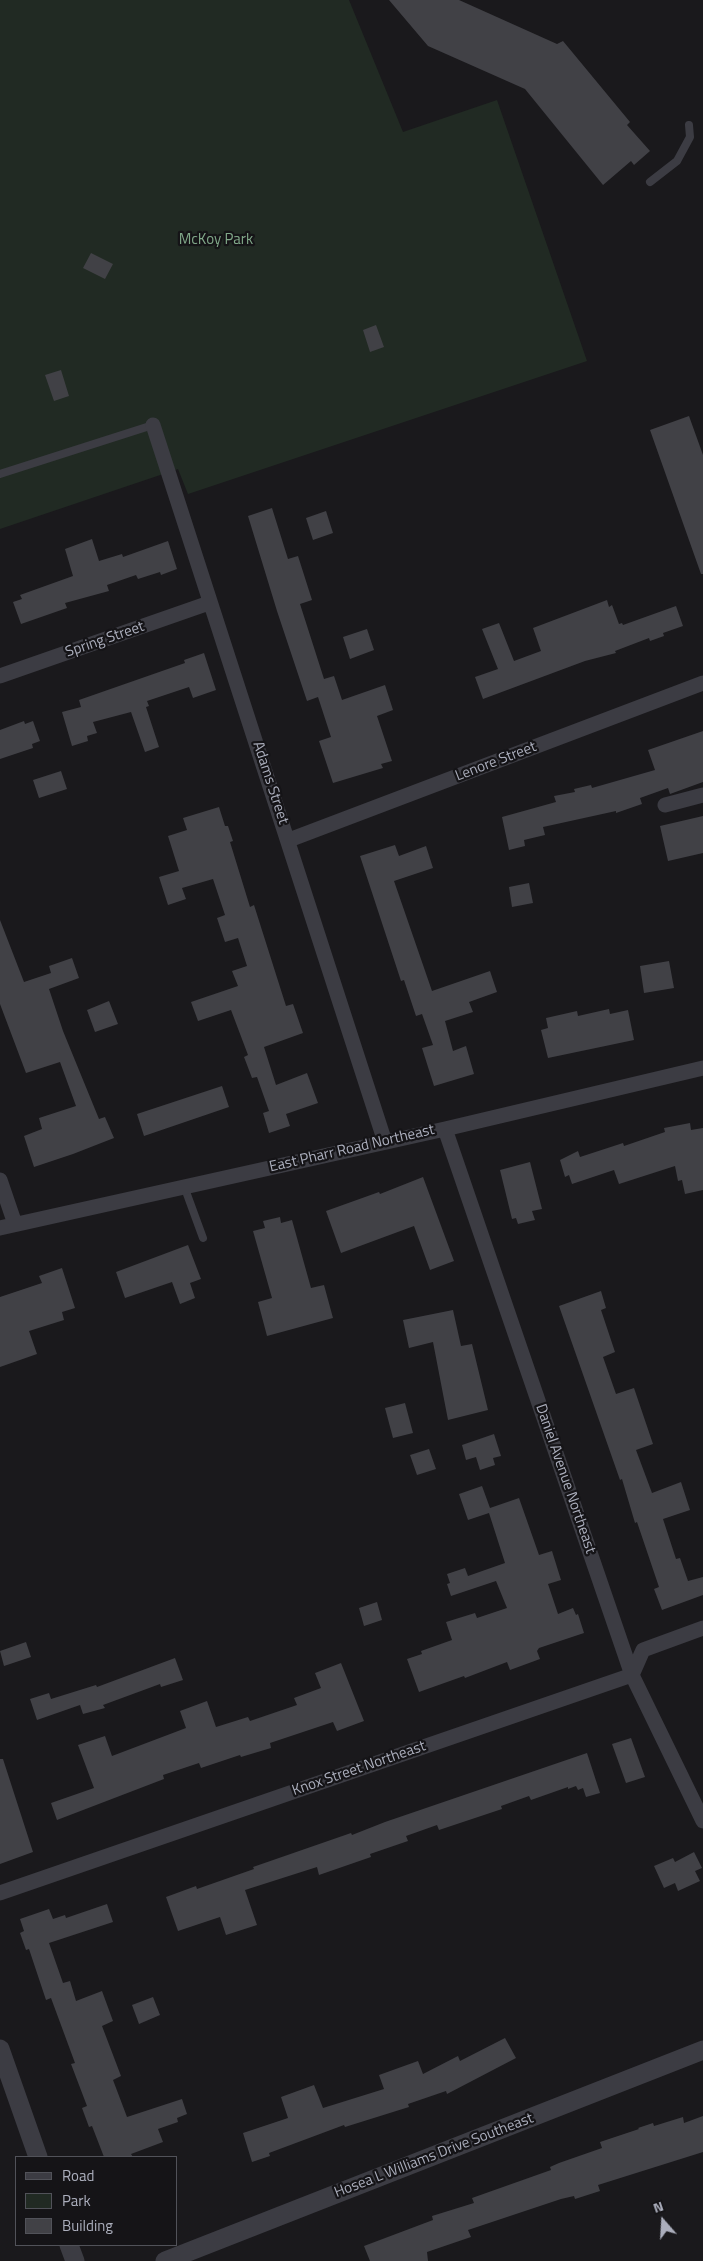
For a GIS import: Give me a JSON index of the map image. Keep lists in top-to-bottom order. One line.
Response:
{"streets":{"street":["Spring Street","Lenore Street","Adams Street","East Pharr Road Northeast","Daniel Avenue Northeast","Knox Street Northeast","Hosea L Williams Drive Southeast"]},"crossings":[["Spring Street","Adams Street"],["Lenore Street","Adams Street"],["Adams Street","East Pharr Road Northeast"],["East Pharr Road Northeast","Daniel Avenue Northeast"],["Daniel Avenue Northeast","Knox Street Northeast"]],"parks":["McKoy Park"],"legend":["Road","Park","Building"],"north":"top"}
